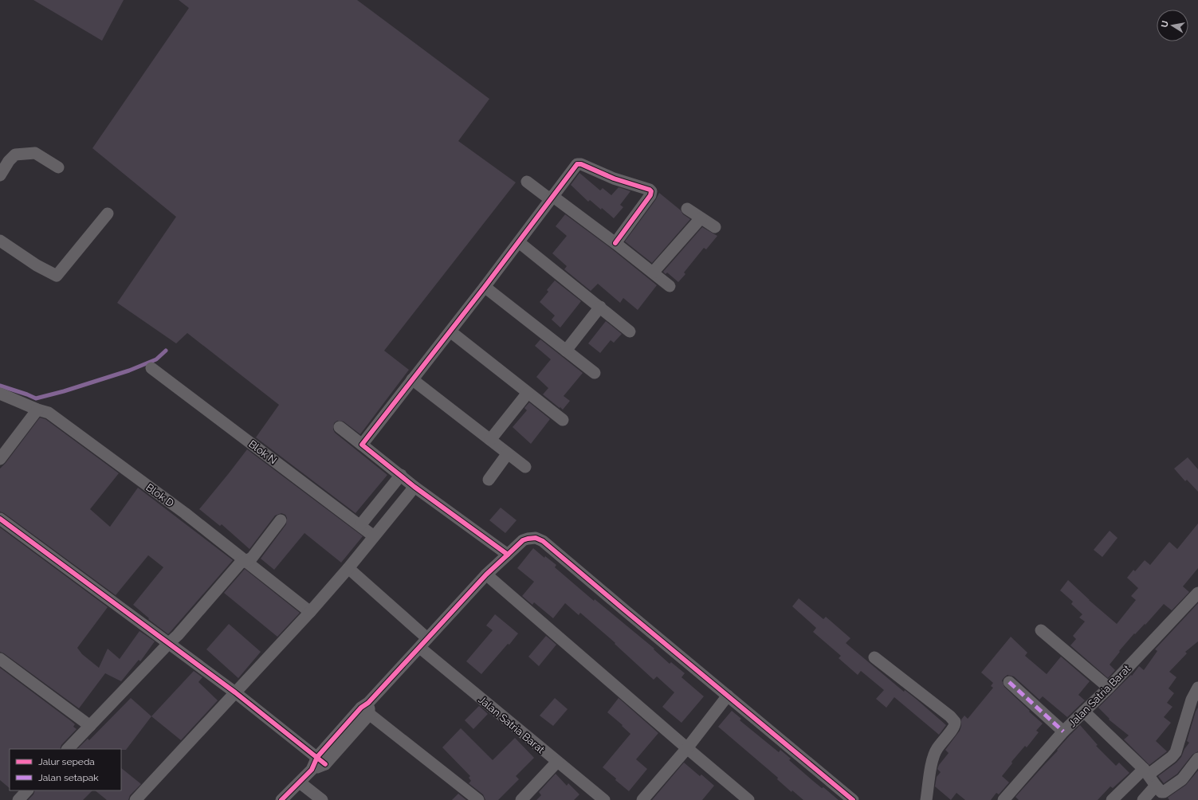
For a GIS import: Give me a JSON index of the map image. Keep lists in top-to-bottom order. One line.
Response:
{"streets":{"street":["Blok N","Blok D","Jalan Satria Barat"]},"legend":["Jalur sepeda","Jalan setapak"],"north":"left"}
